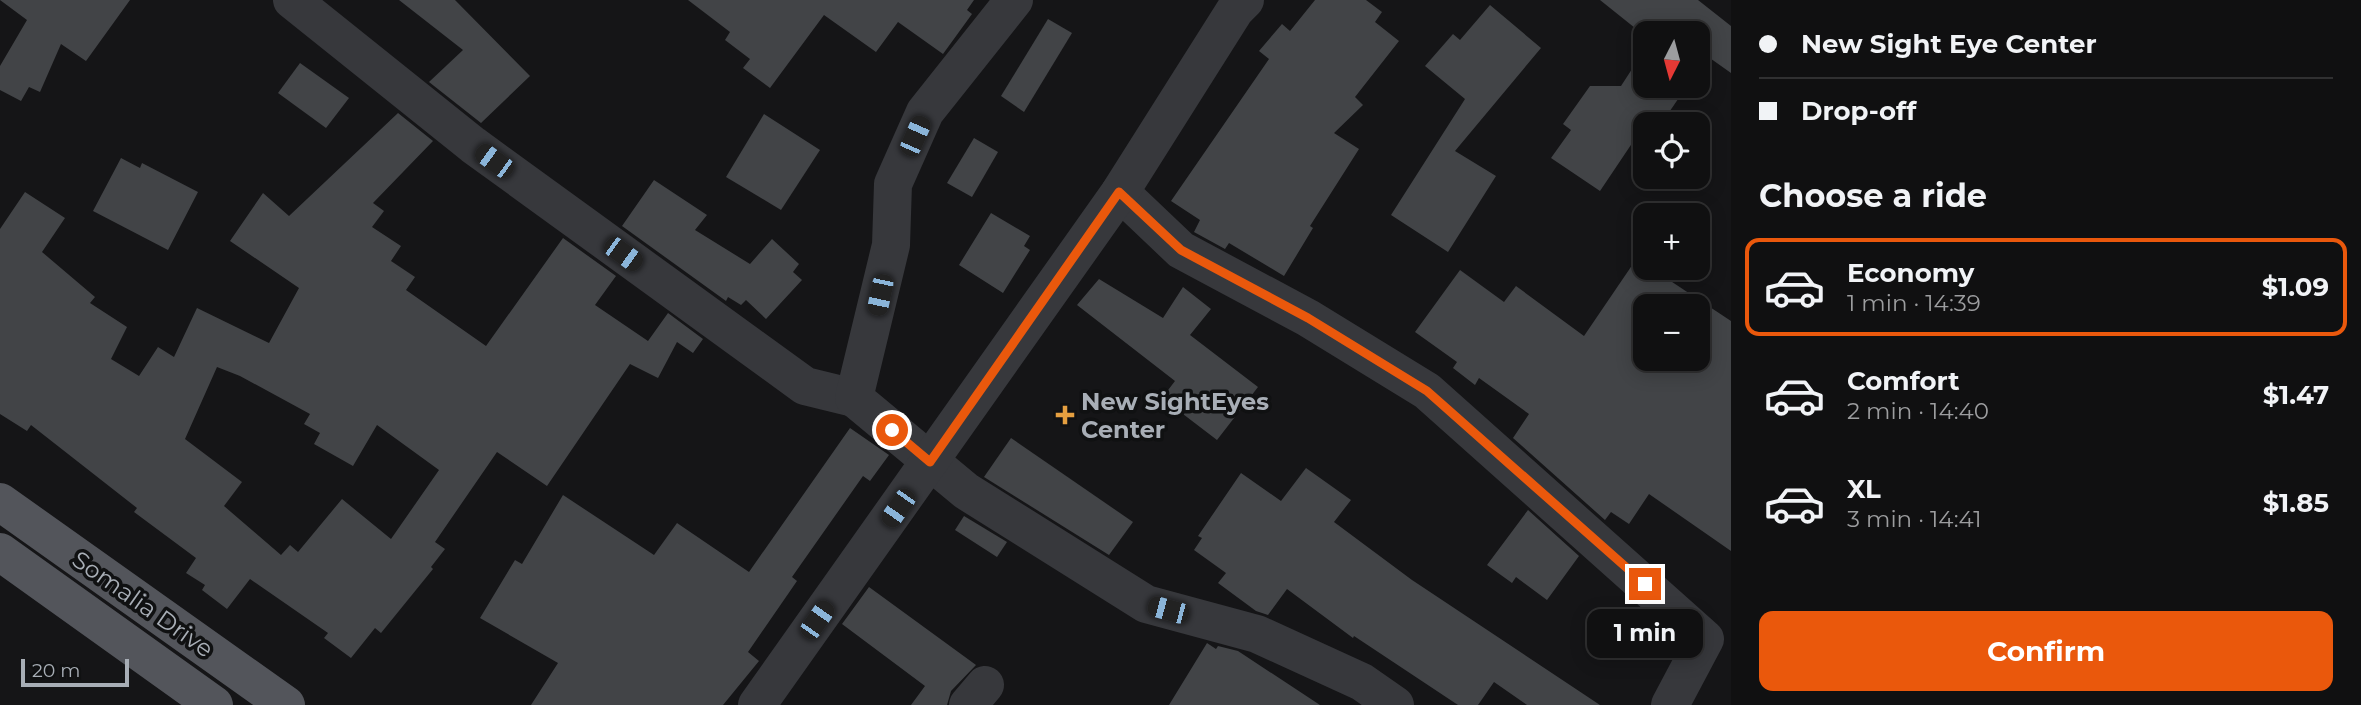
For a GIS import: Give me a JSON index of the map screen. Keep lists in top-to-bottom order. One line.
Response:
{"streets":{"main road":["Somalia Drive"]},"places":{"health":["New SightEyes Center"]},"scale_bar":"20 m","north":"bottom","page":{"banner":["New Sight Eye Center","Drop-off"],"map_buttons":["+","−"],"heading":"Choose a ride","list":[{"name":"Economy","note":"1 min · 14:39","value":"$1.09"},{"name":"Comfort","note":"2 min · 14:40","value":"$1.47"},{"name":"XL","note":"3 min · 14:41","value":"$1.85"}],"buttons":"Confirm","bubble":"1 min","scale":"20 m"}}
